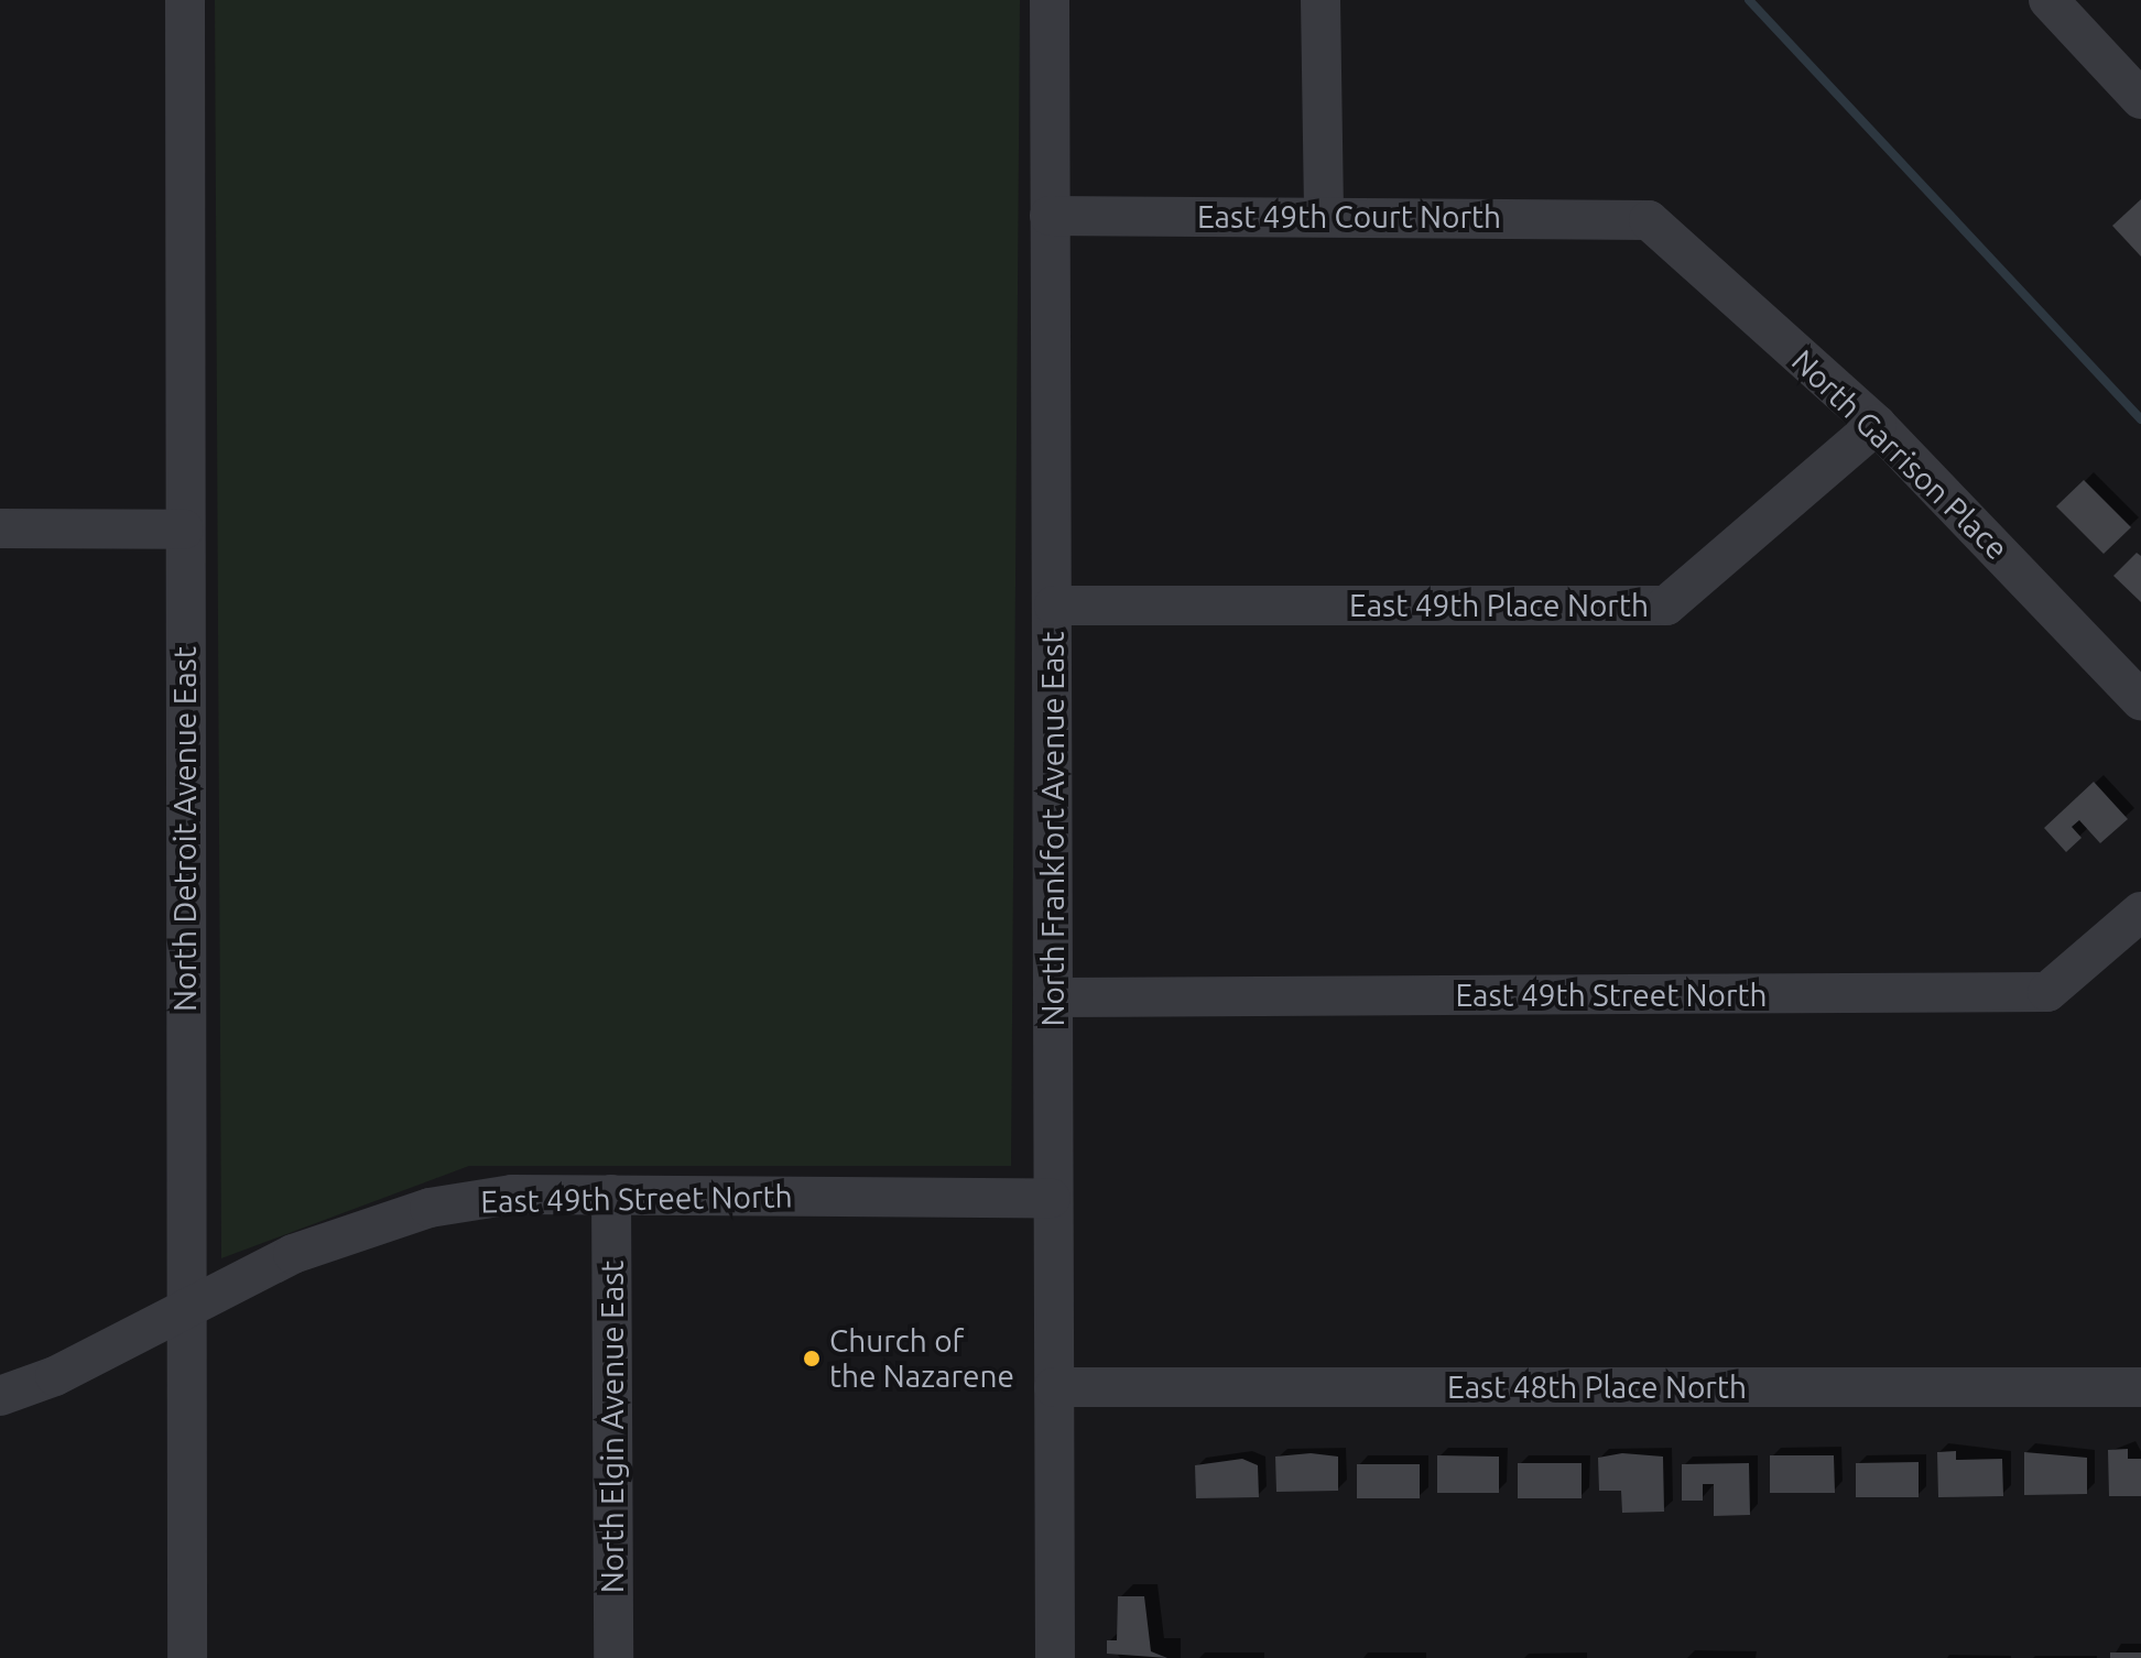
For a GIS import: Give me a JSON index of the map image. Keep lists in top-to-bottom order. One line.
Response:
{"streets":{"street":["East 49th Court North","North Garrison Place","East 49th Place North","North Detroit Avenue East","North Frankfort Avenue East","East 49th Street North","East 48th Place North","North Elgin Avenue East"]},"crossings":[["East 49th Court North","North Garrison Place"],["East 49th Court North","North Frankfort Avenue East"],["North Garrison Place","East 49th Place North"],["East 49th Place North","North Frankfort Avenue East"],["North Detroit Avenue East","East 49th Street North"],["North Frankfort Avenue East","East 49th Street North"],["North Frankfort Avenue East","East 48th Place North"],["East 49th Street North","North Elgin Avenue East"]],"places":["Church of the Nazarene"]}
